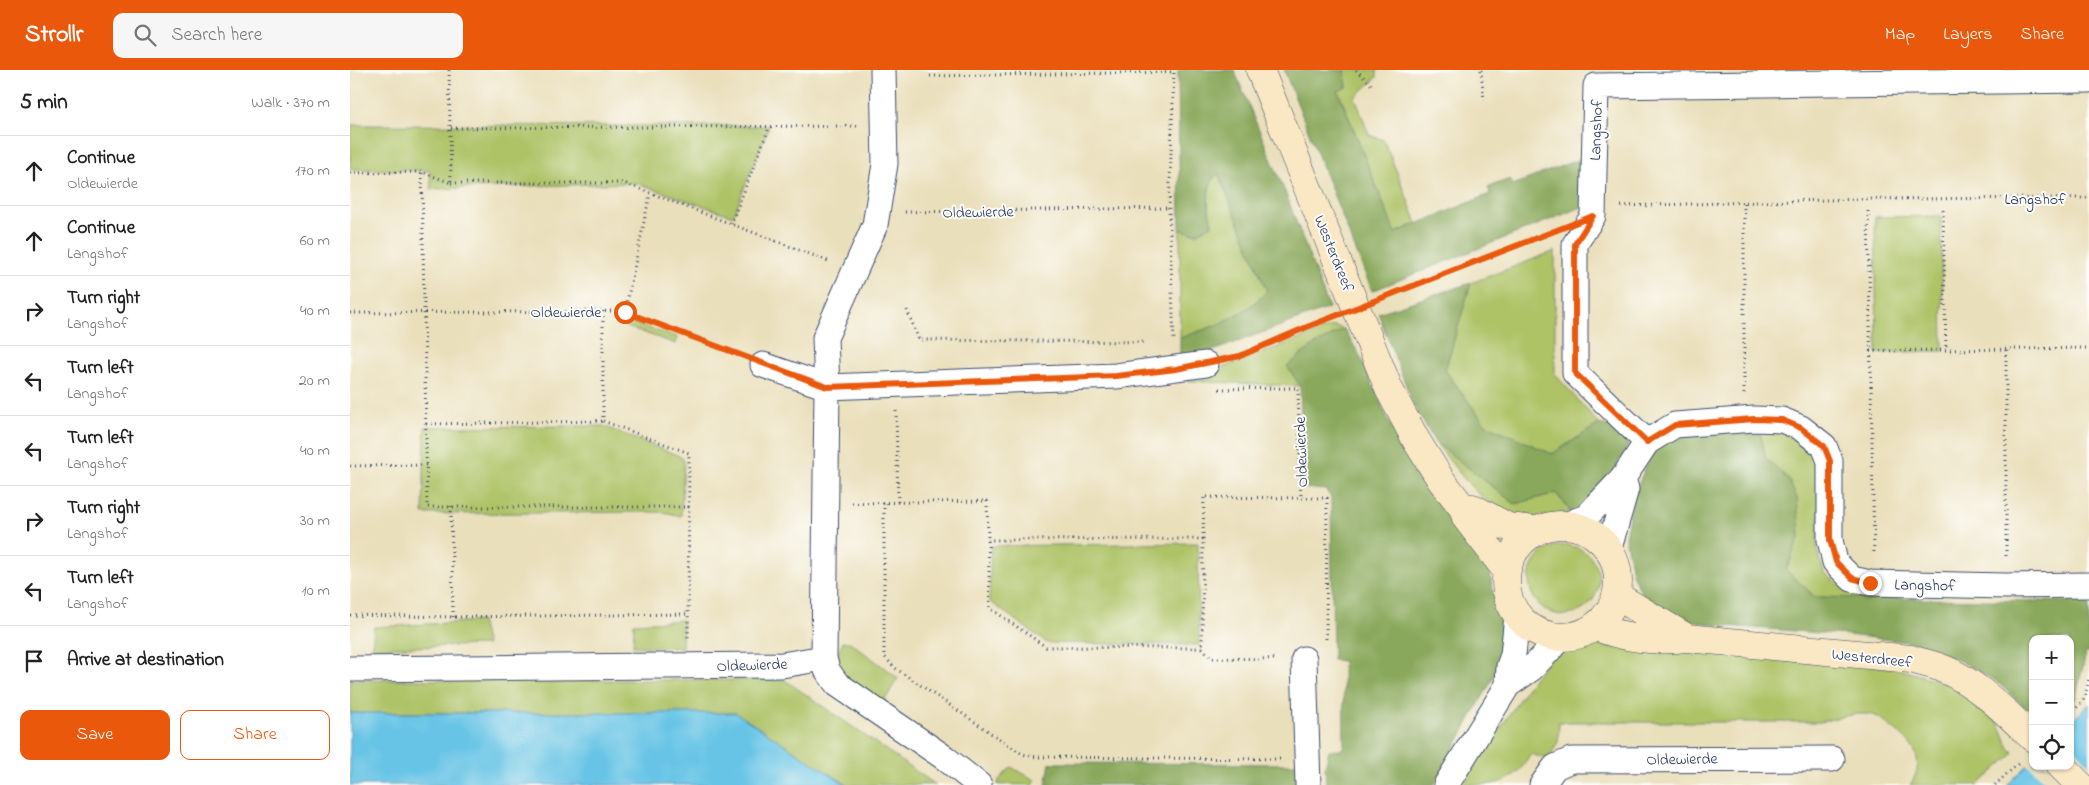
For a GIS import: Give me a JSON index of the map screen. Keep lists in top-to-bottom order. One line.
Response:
{"streets":{"main road":["Westerdreef"],"street":["Langshof","Oldewierde"]},"crossings":[["Langshof","Westerdreef"]],"page":{"header":"Strollr","search":"Search here","nav":["Map","Layers","Share"],"heading":["5 min","Walk · 370 m"],"list":[["Continue","Oldewierde","170 m"],["Continue","Langshof","60 m"],["Turn right","Langshof","40 m"],["Turn left","Langshof","20 m"],["Turn left","Langshof","40 m"],["Turn right","Langshof","30 m"],["Turn left","Langshof","10 m"],"Arrive at destination"],"map_buttons":["+","−"],"buttons":["Save","Share"]}}
